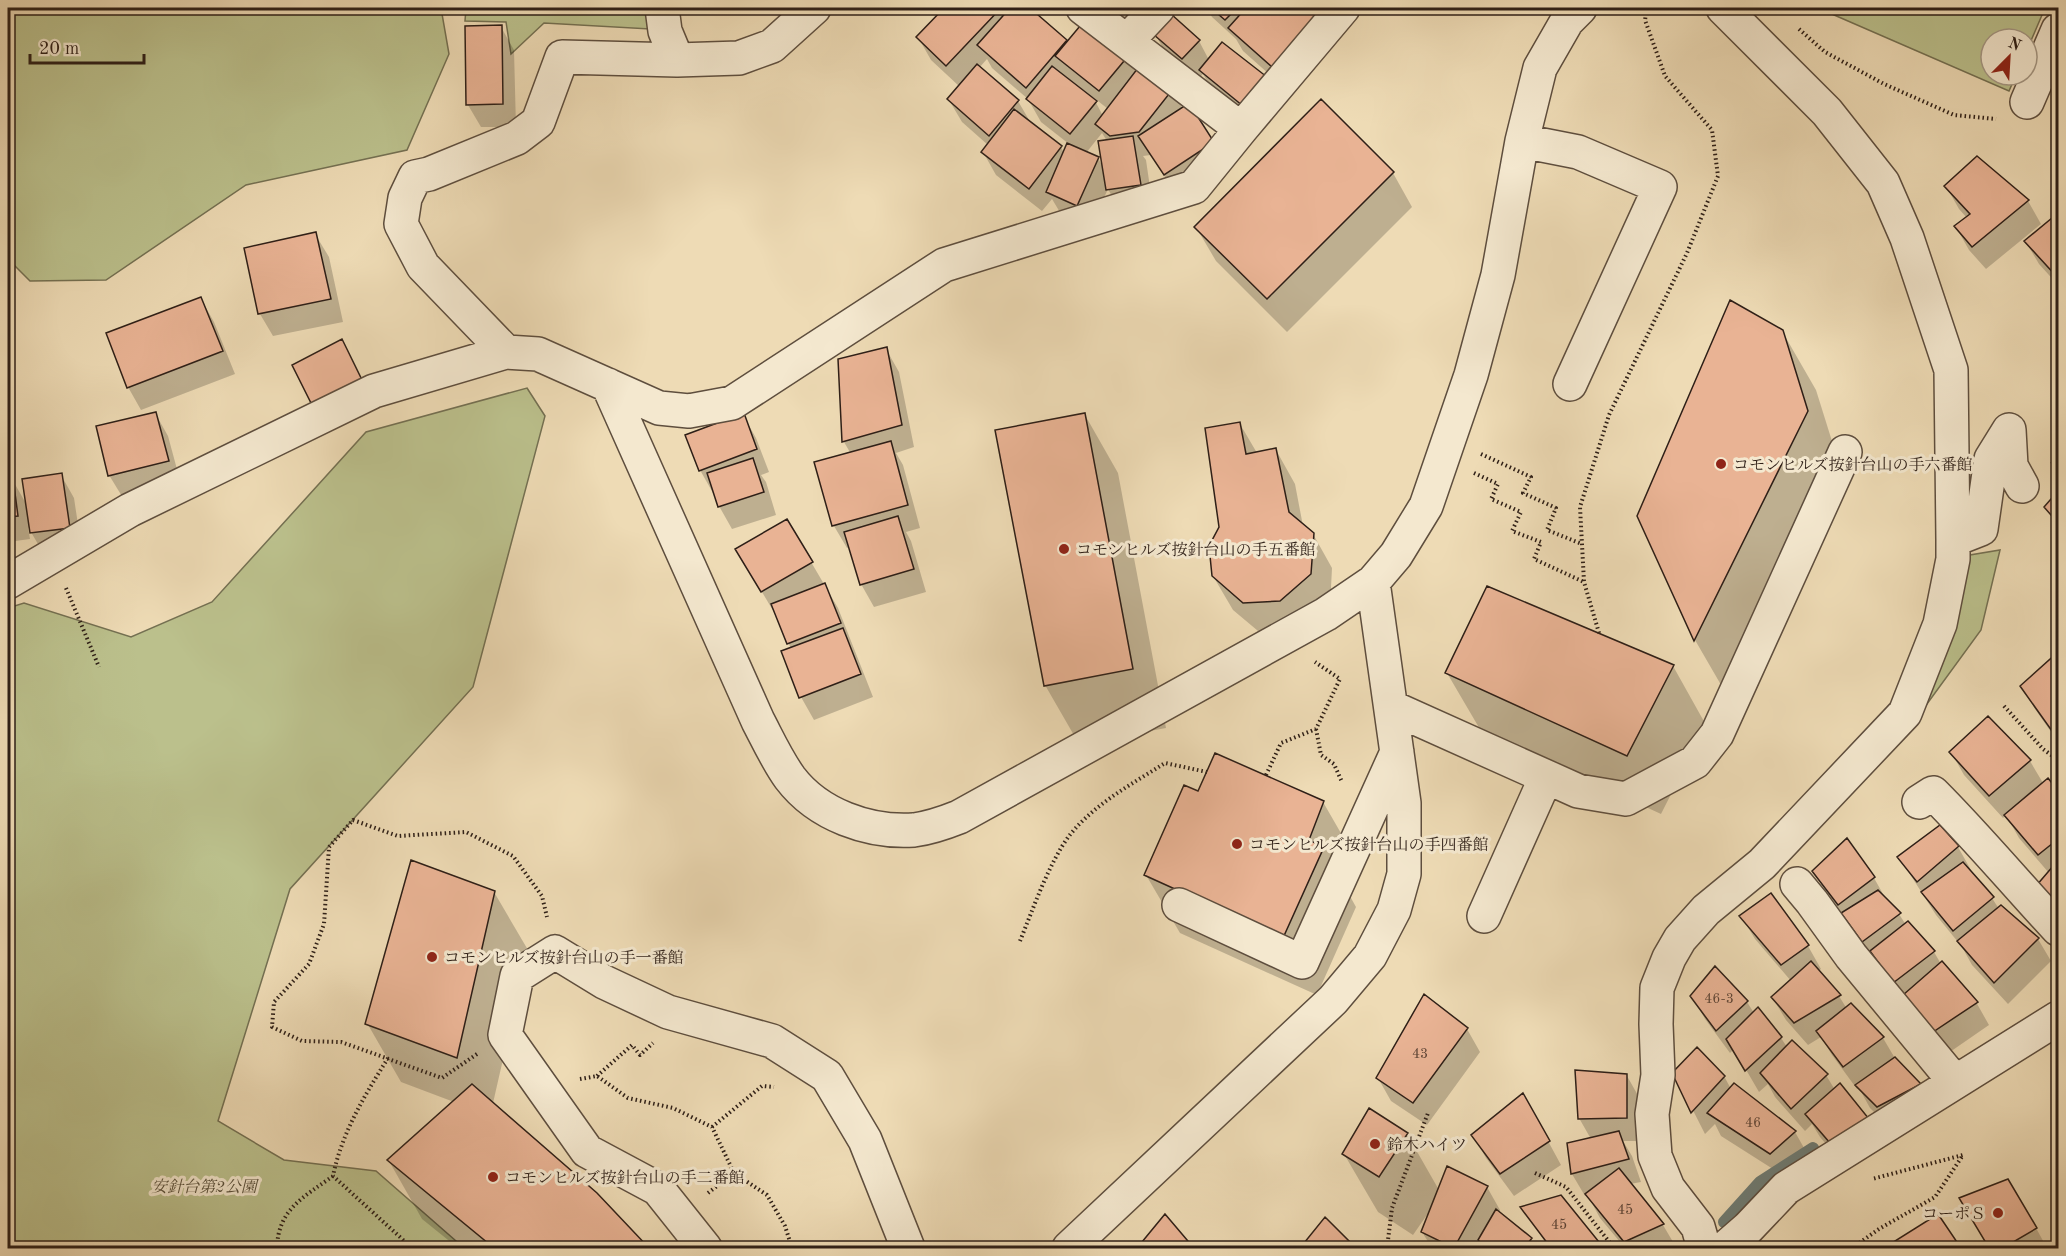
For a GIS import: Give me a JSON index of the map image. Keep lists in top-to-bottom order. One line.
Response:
{"parks":["安針台第2公園"],"places":["コモンヒルズ按針台山の手六番館","コモンヒルズ按針台山の手五番館","コモンヒルズ按針台山の手四番館","コモンヒルズ按針台山の手一番館","鈴木ハイツ","コモンヒルズ按針台山の手二番館","コーポＳ"],"house_numbers":["46-3","43","46","45","45"],"scale_bar":"20 m","north":"top right"}
